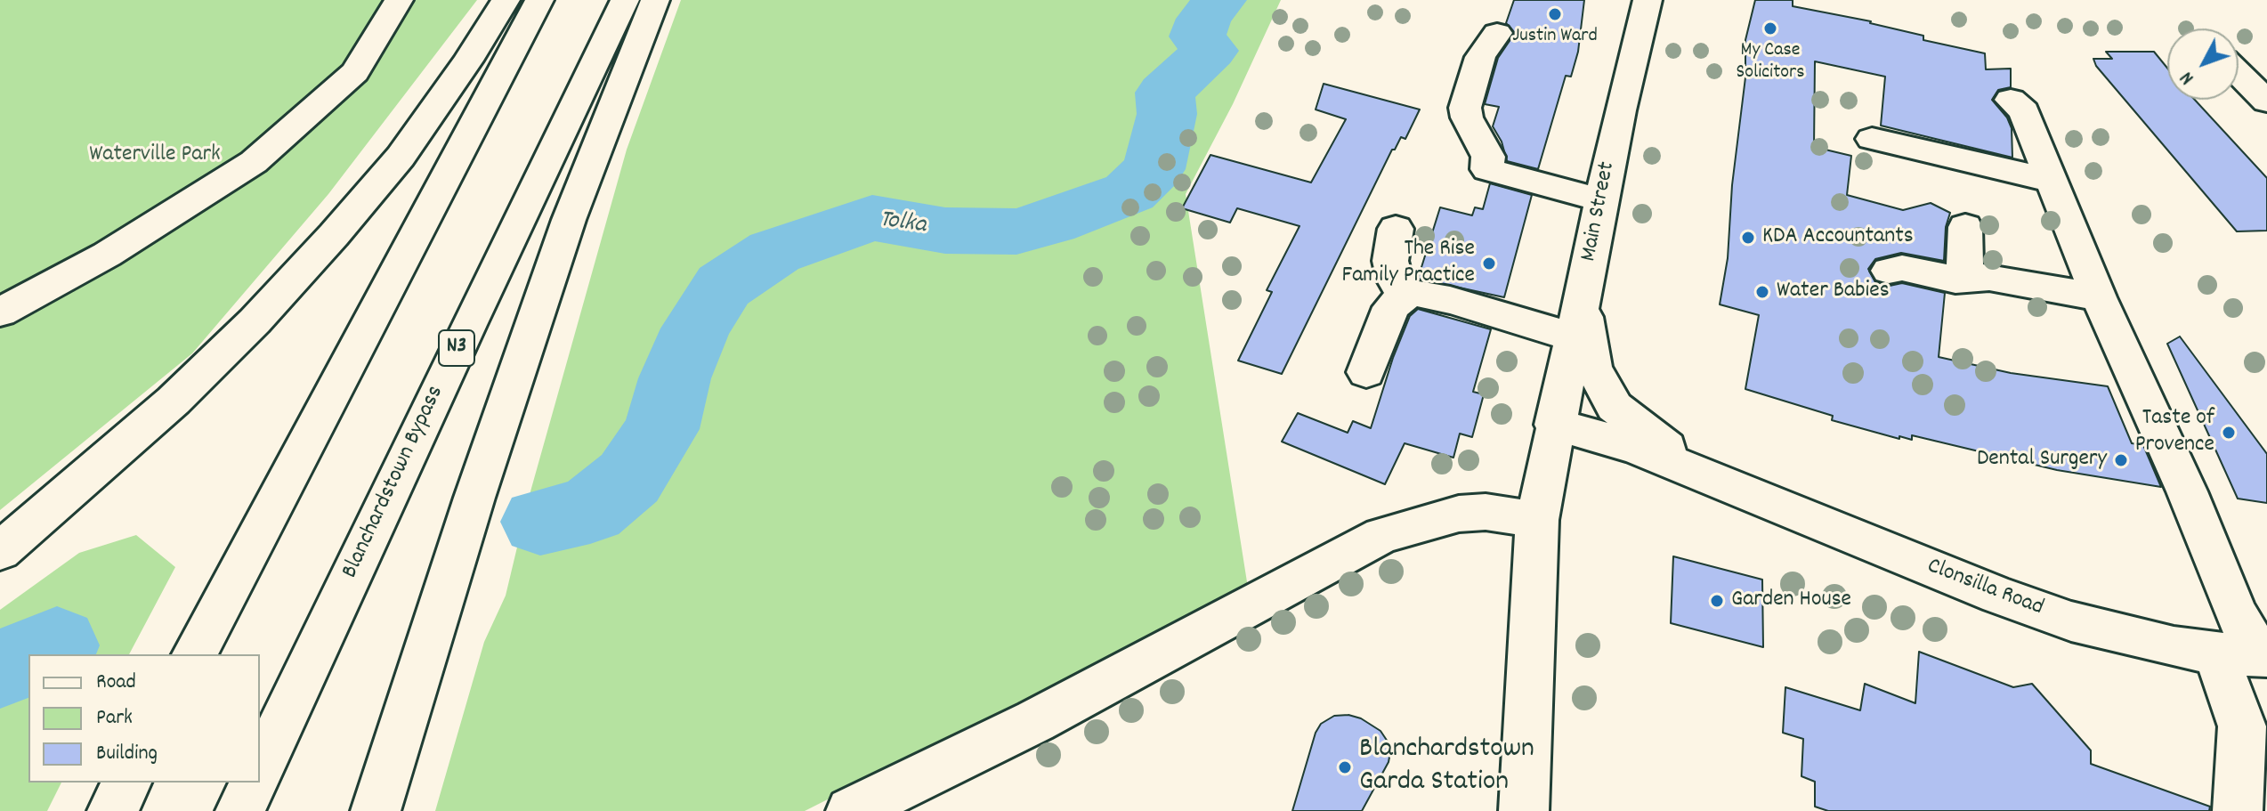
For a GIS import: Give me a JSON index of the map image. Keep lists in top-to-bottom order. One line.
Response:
{"streets":{"main road":["Main Street","N3","Blanchardstown Bypass","Clonsilla Road"]},"crossings":[["Main Street","Clonsilla Road"]],"water":["Tolka"],"parks":["Waterville Park"],"places":["Justin Ward","My Case Solicitors","KDA Accountants","The Rise Family Practice","Water Babies","Taste of Provence","Dental Surgery","Garden House","Blanchardstown Garda Station"],"legend":["Road","Park","Building"],"north":"bottom left"}
